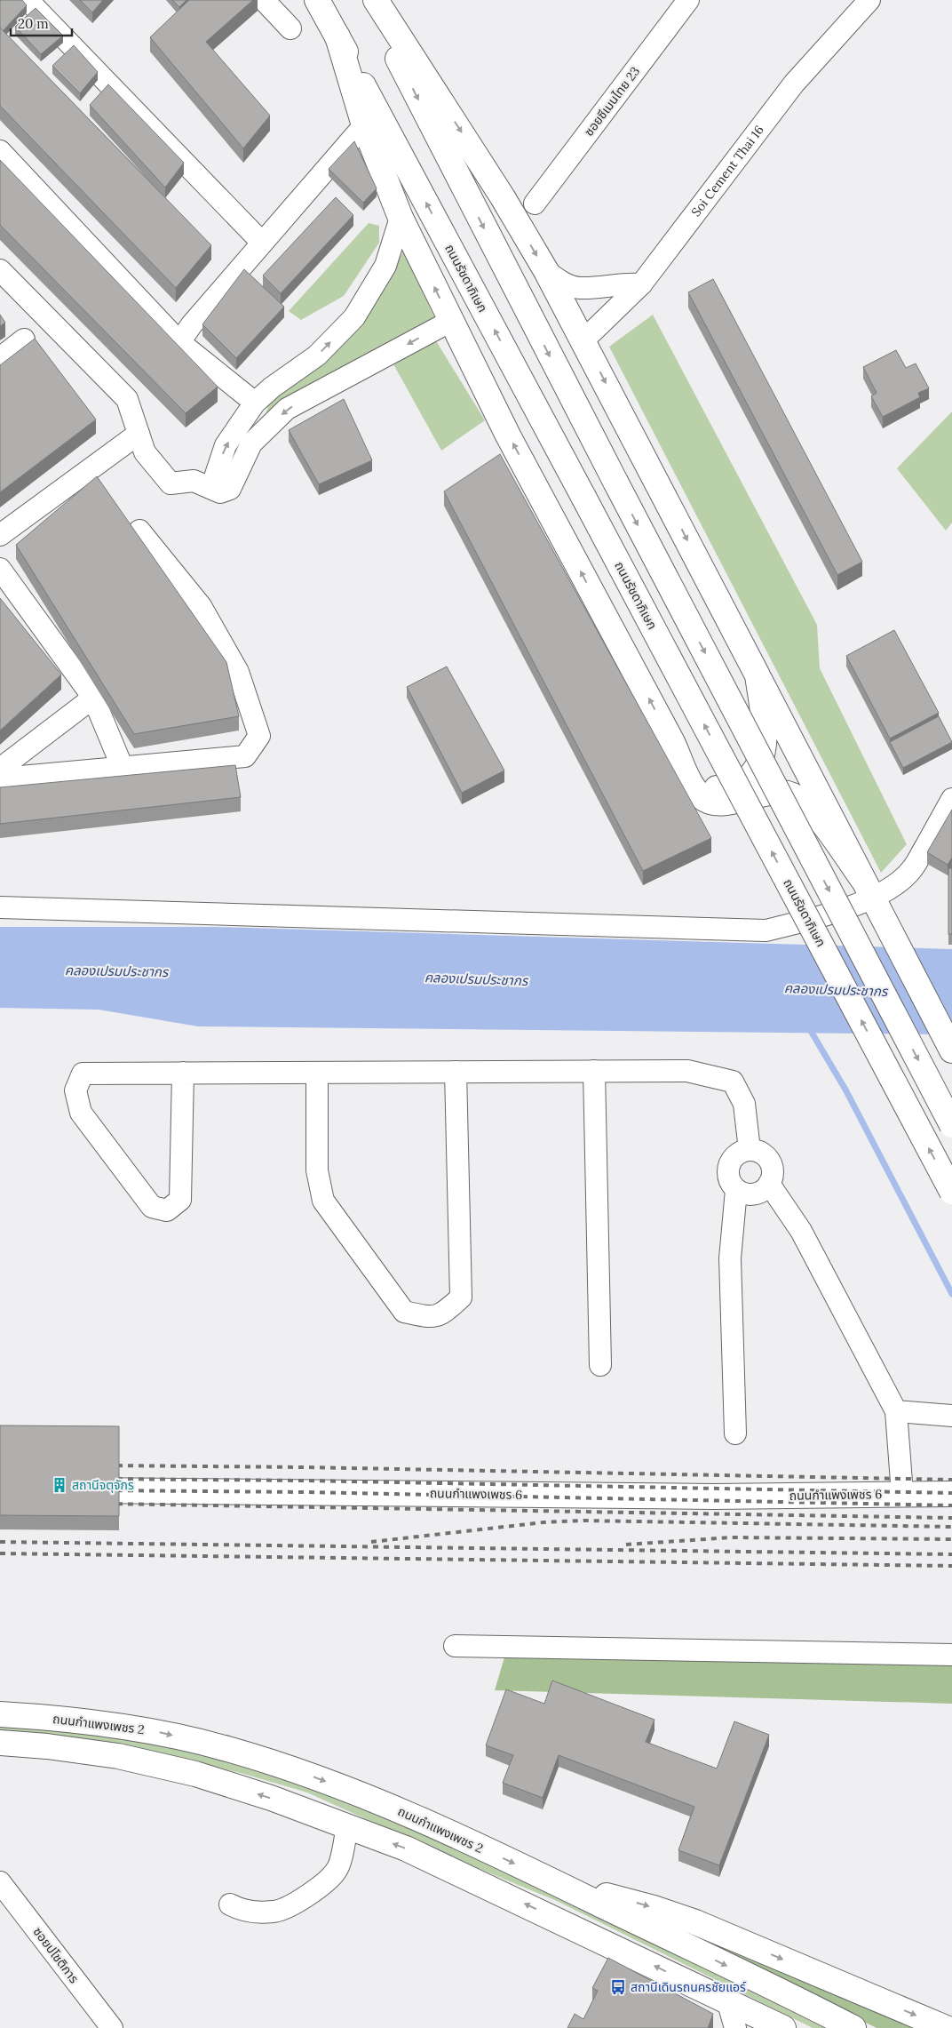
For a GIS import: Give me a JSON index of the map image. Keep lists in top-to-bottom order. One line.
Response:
{"streets":{"main road":["ถนนรัชดาภิเษก","ถนนกำแพงเพชร 6","ถนนกำแพงเพชร 2"],"street":["ซอยซีเมนไทย 23","Soi Cement Thai 16","ซอยปโชติการ"]},"water":["คลองเปรมประชากร"],"places":{"building":["สถานีจตุจักร"],"bus stop":["สถานีเดินรถนครชัยแอร์"]},"scale_bar":"20 m"}
